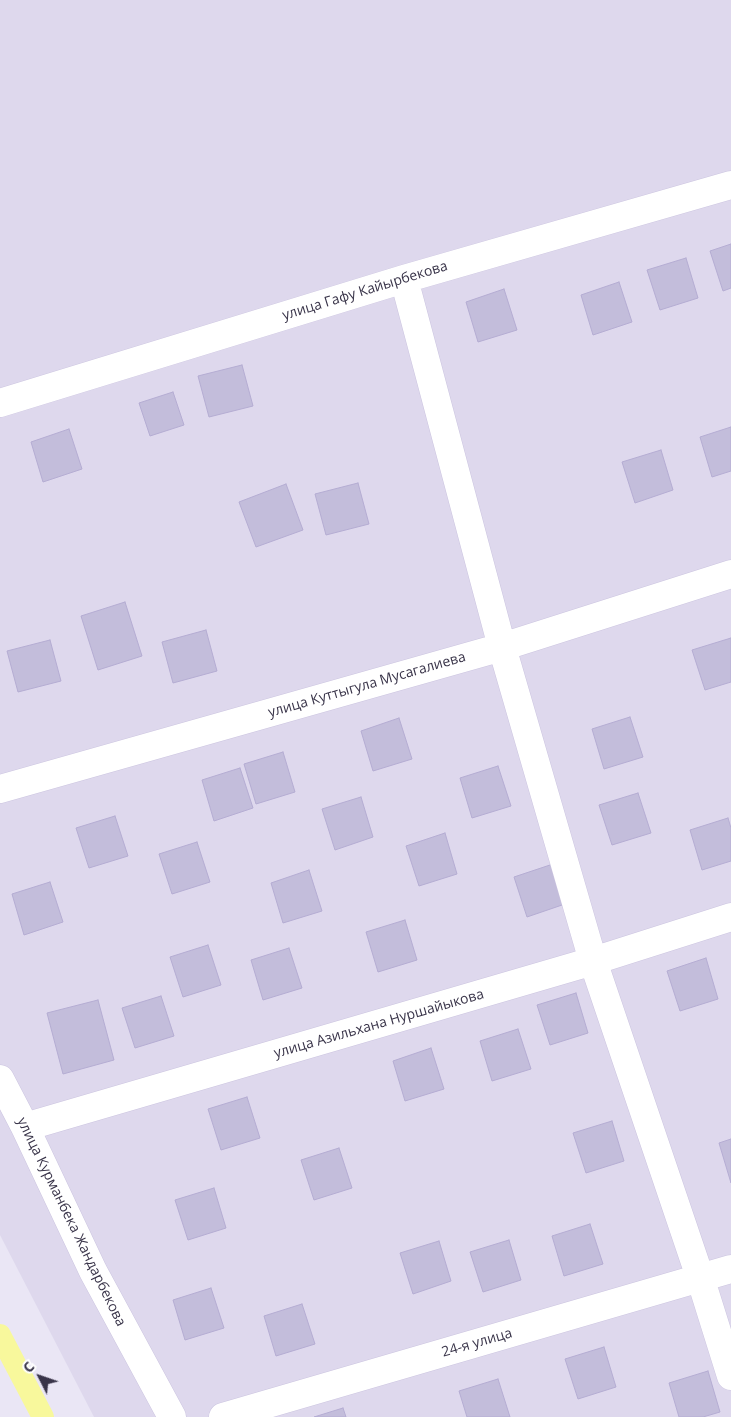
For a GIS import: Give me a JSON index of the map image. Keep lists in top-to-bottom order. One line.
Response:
{"streets":{"street":["улица Гафу Кайырбекова","улица Куттыгула Мусагалиева","улица Азильхана Нуршайыкова","улица Курманбека Жандарбекова","24-я улица"]},"crossings":[["улица Азильхана Нуршайыкова","улица Курманбека Жандарбекова"]],"north":"top left"}
